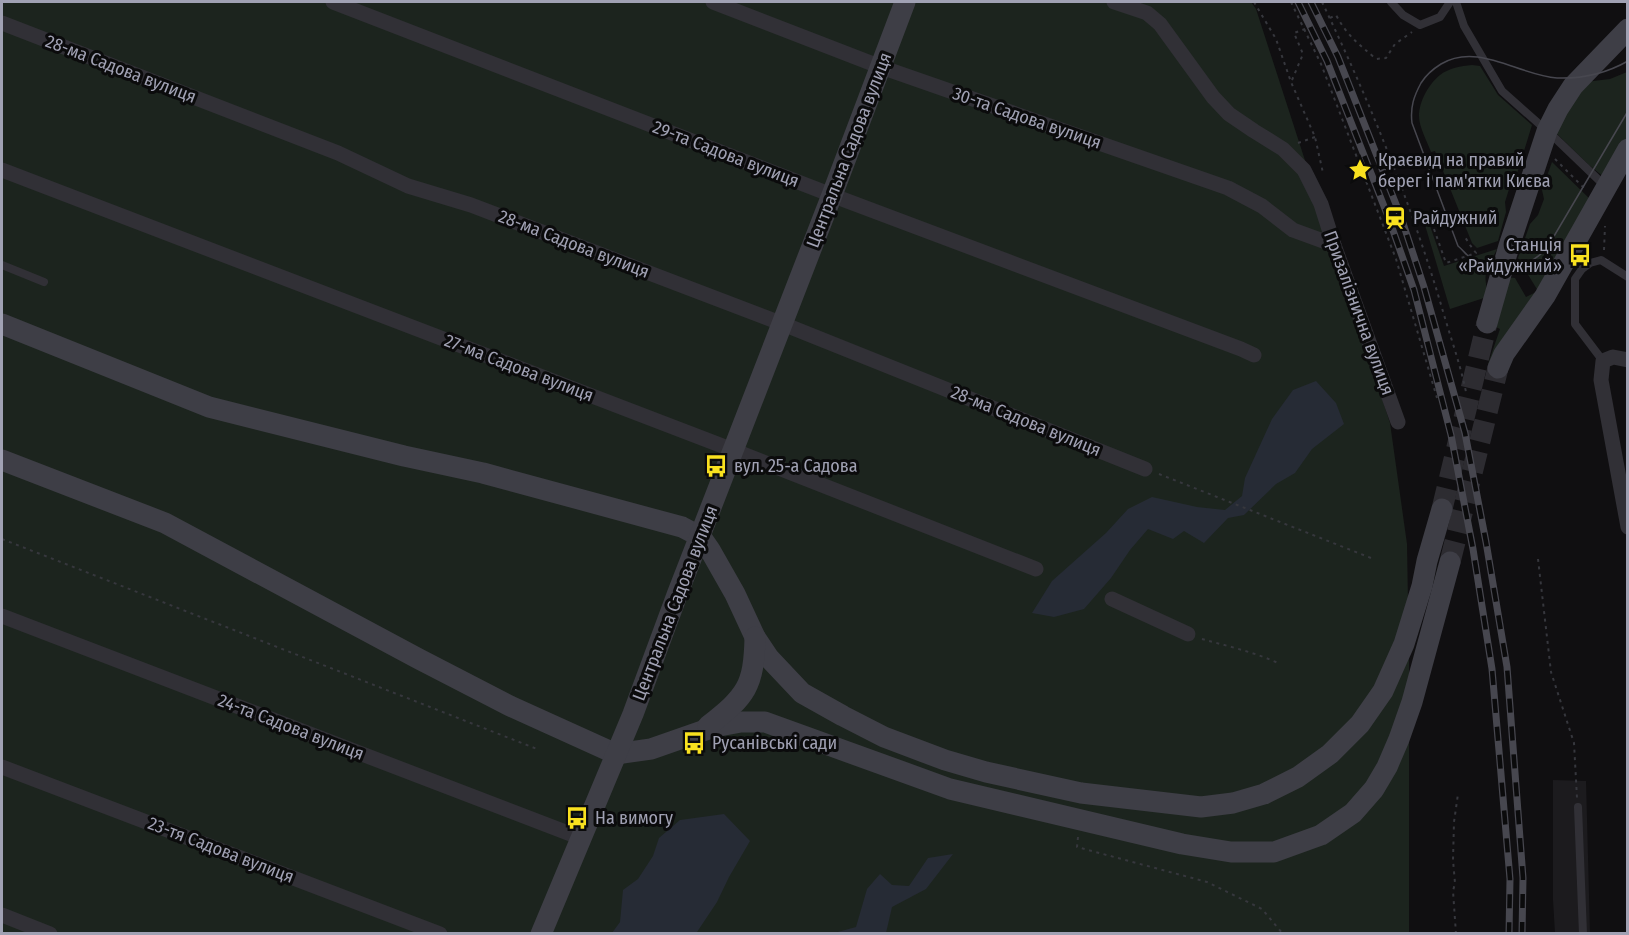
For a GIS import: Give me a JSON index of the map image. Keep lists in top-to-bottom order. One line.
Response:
{"streets":{"main road":["Центральна Садова вулиця"],"street":["28-ма Садова вулиця","30-та Садова вулиця","29-та Садова вулиця","Призалізнична вулиця","27-ма Садова вулиця","24-та Садова вулиця","23-тя Садова вулиця"]},"crossings":[["28-ма Садова вулиця","Центральна Садова вулиця"],["30-та Садова вулиця","Центральна Садова вулиця"],["30-та Садова вулиця","Призалізнична вулиця"],["Центральна Садова вулиця","29-та Садова вулиця"],["Центральна Садова вулиця","27-ма Садова вулиця"],["Центральна Садова вулиця","24-та Садова вулиця"]],"places":{"place":["Краєвид на правий берег і пам'ятки Києва"],"station":["Райдужний"],"bus stop":["Станція «Райдужний»","вул. 25-а Садова","Русанівські сади","На вимогу"]}}
